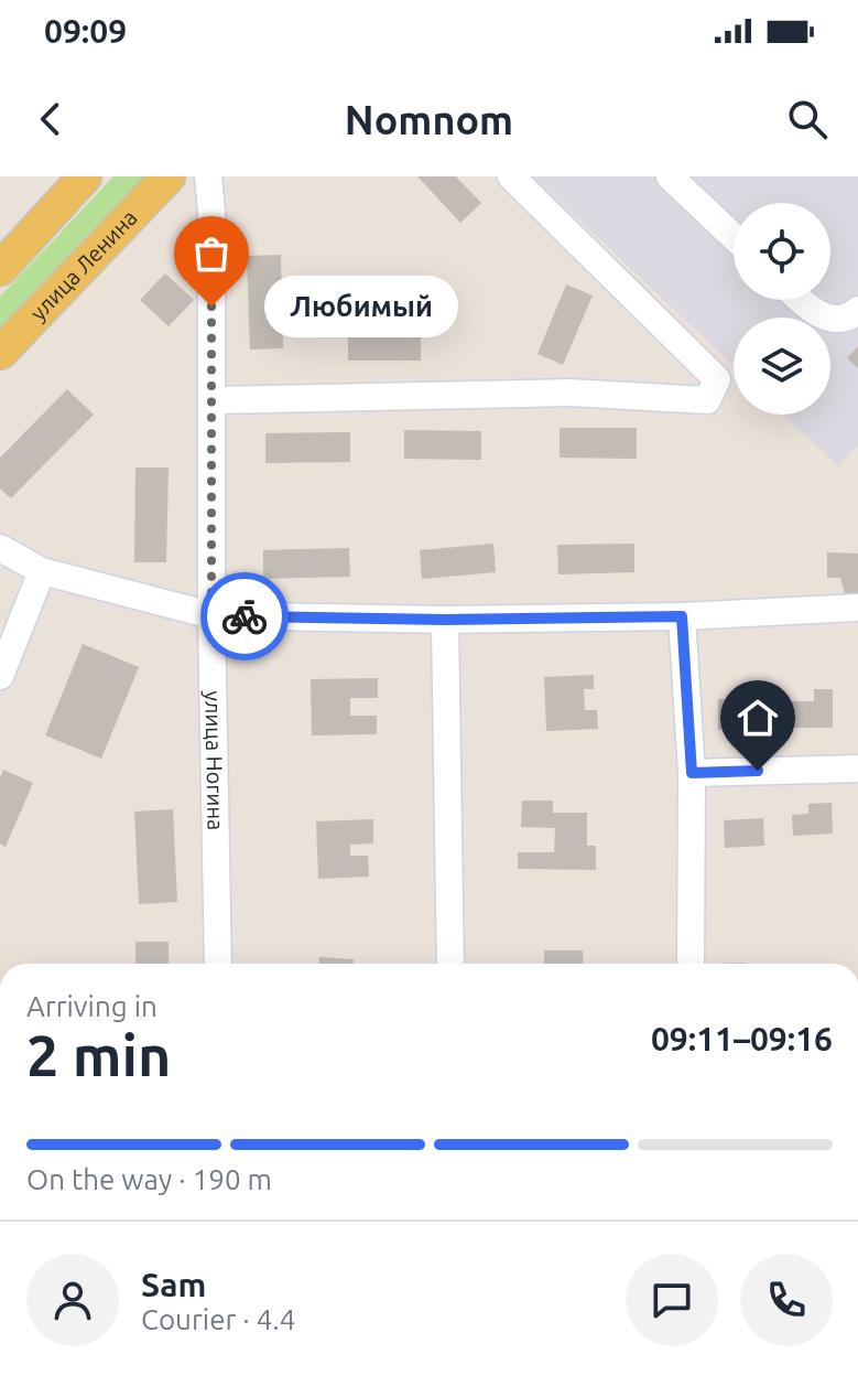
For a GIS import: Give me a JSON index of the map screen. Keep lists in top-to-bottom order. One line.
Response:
{"streets":{"main road":["улица Ленина"],"street":["улица Ногина"]},"places":["Любимый"],"page":{"status":"09:09","header":"Nomnom","bubble":"Любимый","heading":["2 min","Arriving in","09:11–09:16"],"panel":["Sam","Courier · 4.4"],"bar":"On the way · 190 m"}}
